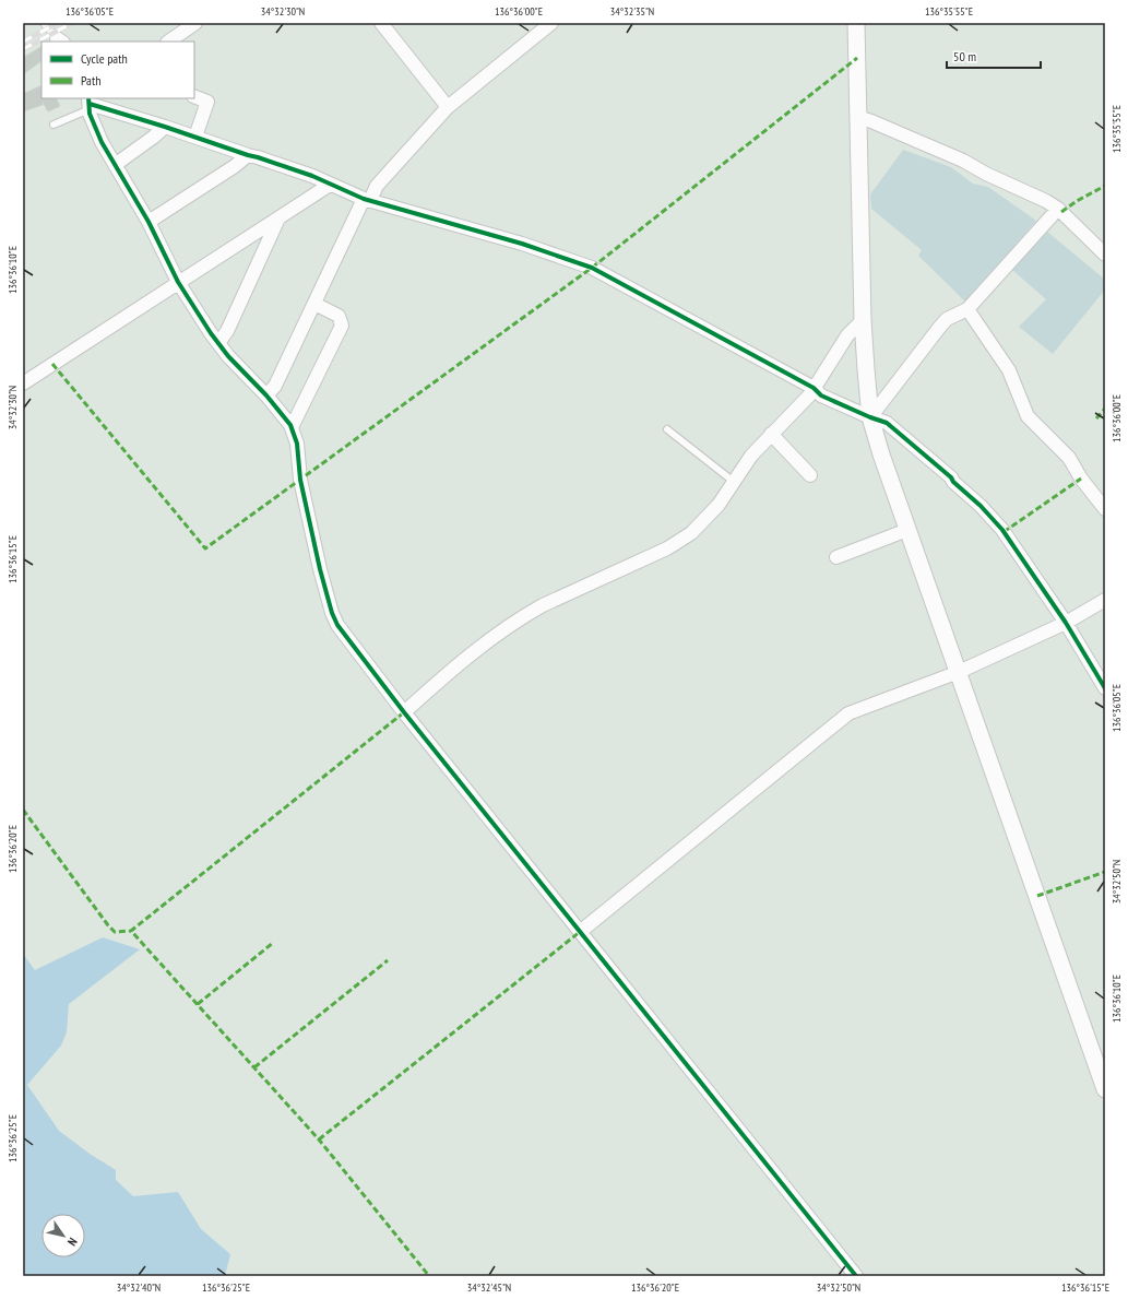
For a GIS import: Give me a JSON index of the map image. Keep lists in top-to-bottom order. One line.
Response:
{"legend":["Cycle path","Path"],"scale_bar":"50 m","north":"bottom right","coordinates":["136°36'05\"E","34°32'30\"N","136°36'00\"E","34°32'35\"N","136°35'55\"E","136°36'10\"E","136°36'15\"E","136°36'20\"E","34°32'50\"N","136°36'25\"E","34°32'40\"N","34°32'45\"N"]}
